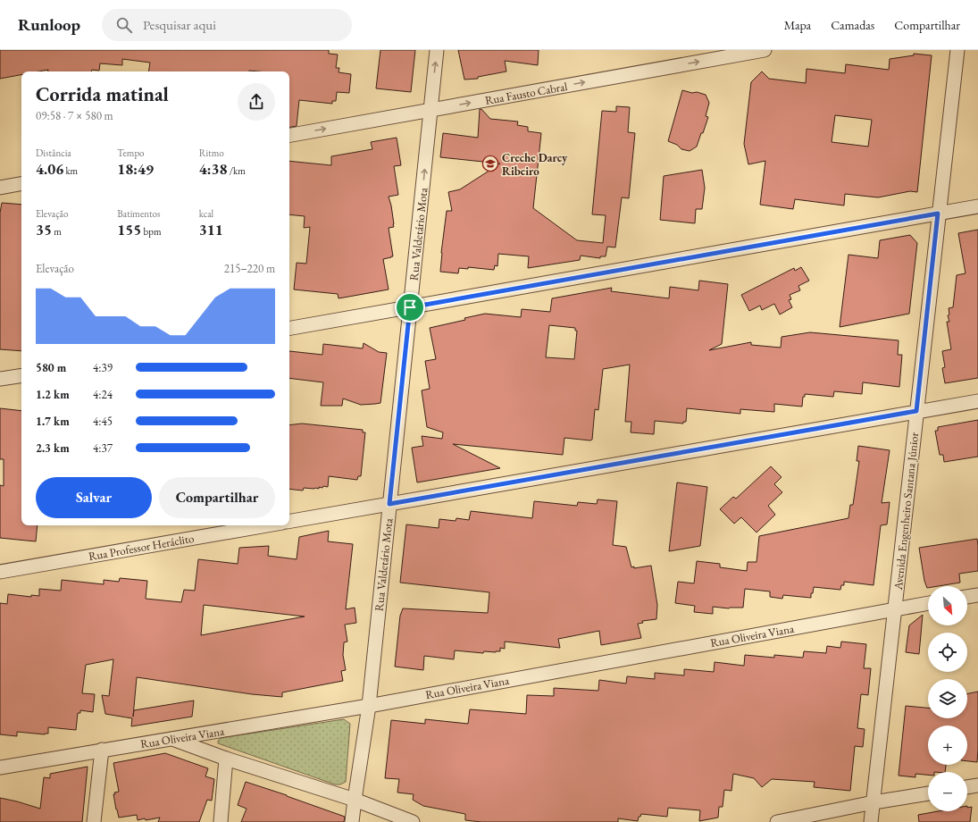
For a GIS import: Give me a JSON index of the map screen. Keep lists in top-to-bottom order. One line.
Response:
{"streets":{"street":["Rua Fausto Cabral","Rua Valdetário Mota","Avenida Engenheiro Santana Júnior","Rua Professor Heráclito","Rua Oliveira Viana"]},"crossings":[["Rua Fausto Cabral","Rua Valdetário Mota"],["Rua Valdetário Mota","Rua Oliveira Viana"],["Avenida Engenheiro Santana Júnior","Rua Oliveira Viana"]],"one_way":["Rua Fausto Cabral"],"places":{"school or university":["Creche Darcy Ribeiro"]},"north":"bottom right","page":{"header":"Runloop","search":"Pesquisar aqui","nav":["Mapa","Camadas","Compartilhar"],"heading":["Corrida matinal","09:58 · 7 × 580 m"],"stats":[["Distância","4.06 km"],["Tempo","18:49"],["Ritmo","4:38 /km"],["Elevação","35 m"],["Batimentos","155 bpm"],["kcal","311"]],"chart":["Elevação","215–220 m"],"list":[{"name":"580 m","note":"4:39"},{"name":"1.2 km","note":"4:24"},{"name":"1.7 km","note":"4:45"},{"name":"2.3 km","note":"4:37"}],"buttons":["Salvar","Compartilhar"],"map_buttons":["+","−"]}}
